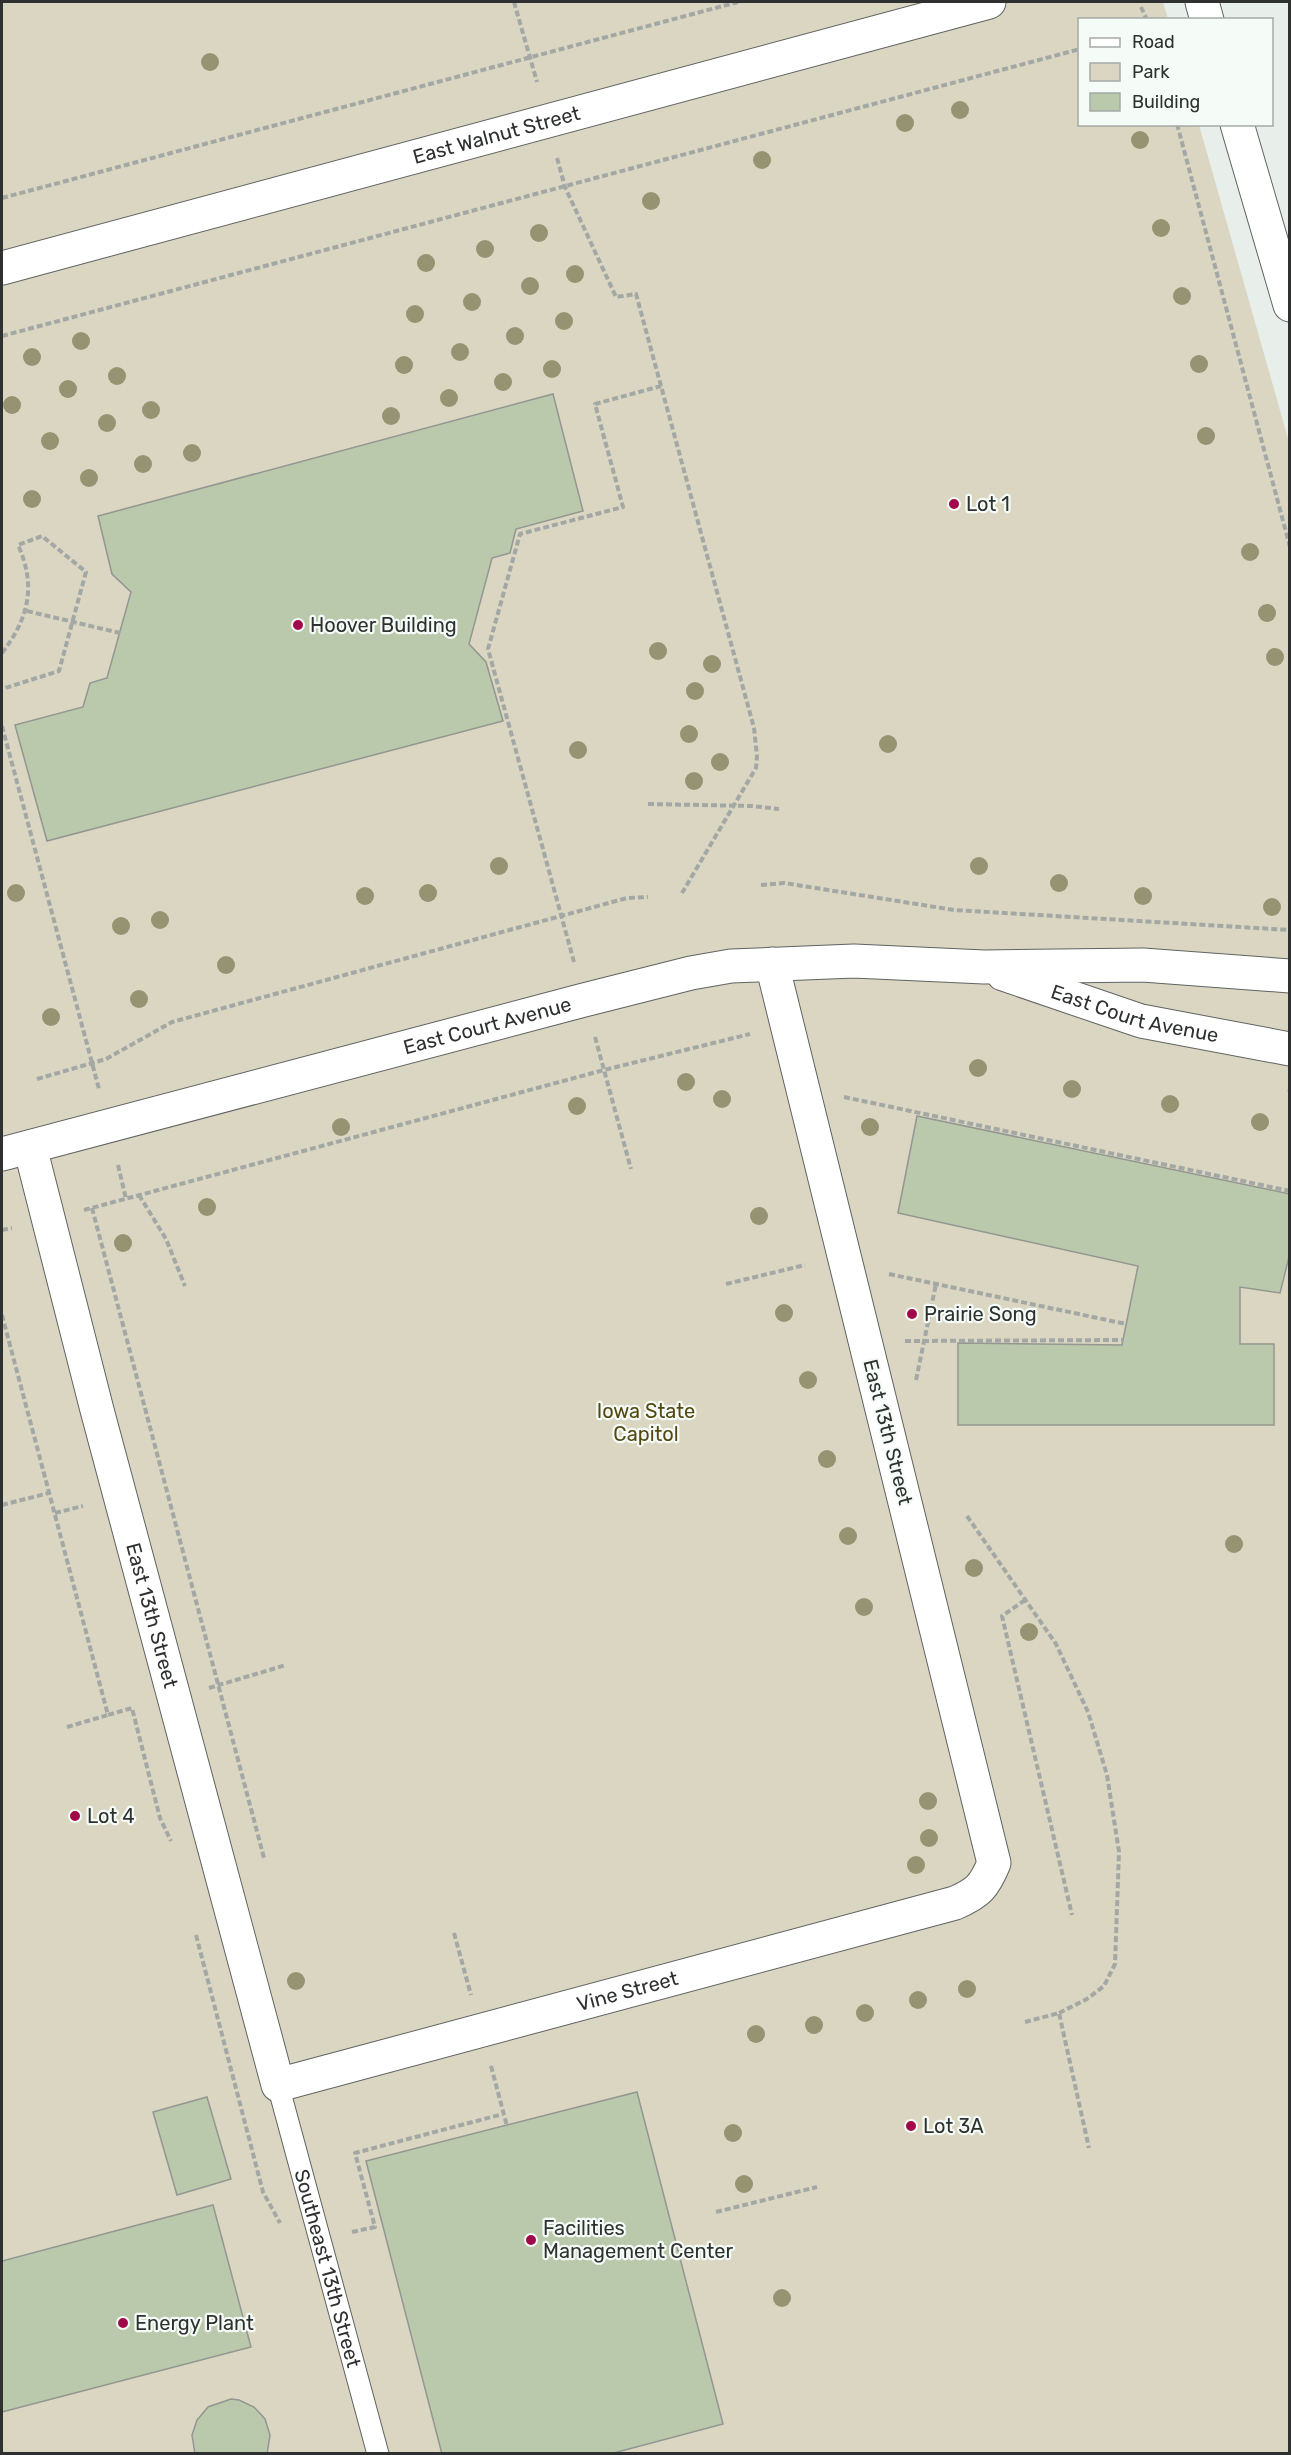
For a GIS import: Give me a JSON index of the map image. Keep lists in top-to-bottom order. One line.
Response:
{"streets":{"street":["East Walnut Street","East Court Avenue","East 13th Street","Vine Street"],"lane":["Southeast 13th Street"]},"crossings":[["East Court Avenue","East 13th Street"],["East 13th Street","Vine Street"],["East 13th Street","Southeast 13th Street"],["Vine Street","Southeast 13th Street"]],"parks":["Iowa State Capitol"],"places":["Lot 1","Hoover Building","Prairie Song","Lot 4","Lot 3A","Facilities Management Center","Energy Plant"],"legend":["Road","Park","Building"]}
